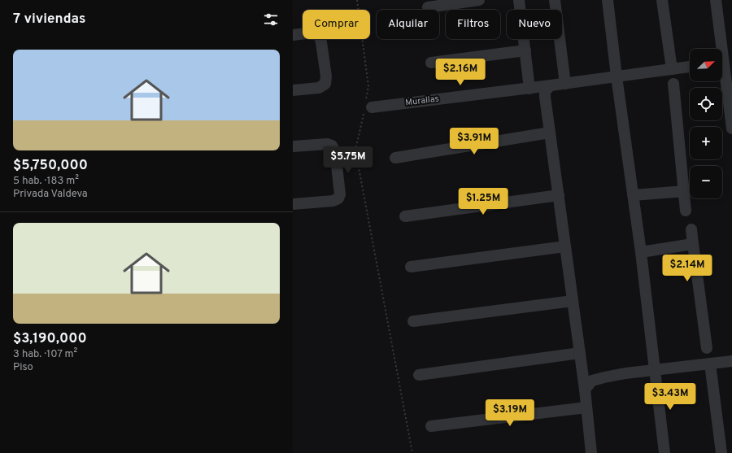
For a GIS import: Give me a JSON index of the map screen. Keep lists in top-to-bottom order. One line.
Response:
{"streets":{"street":["Murallas"]},"north":"top right","page":{"heading":"7 viviendas","chip":["Comprar","Alquilar","Filtros","Nuevo"],"list":[{"name":"$5,750,000","note":"5 hab. · 183 m² · Privada Valdeva"},{"name":"$3,190,000","note":"3 hab. · 107 m² · Piso"}],"map_buttons":["+","−"],"price":["$2.16M","$3.91M","$5.75M","$1.25M","$2.14M","$3.43M","$3.19M"]}}
